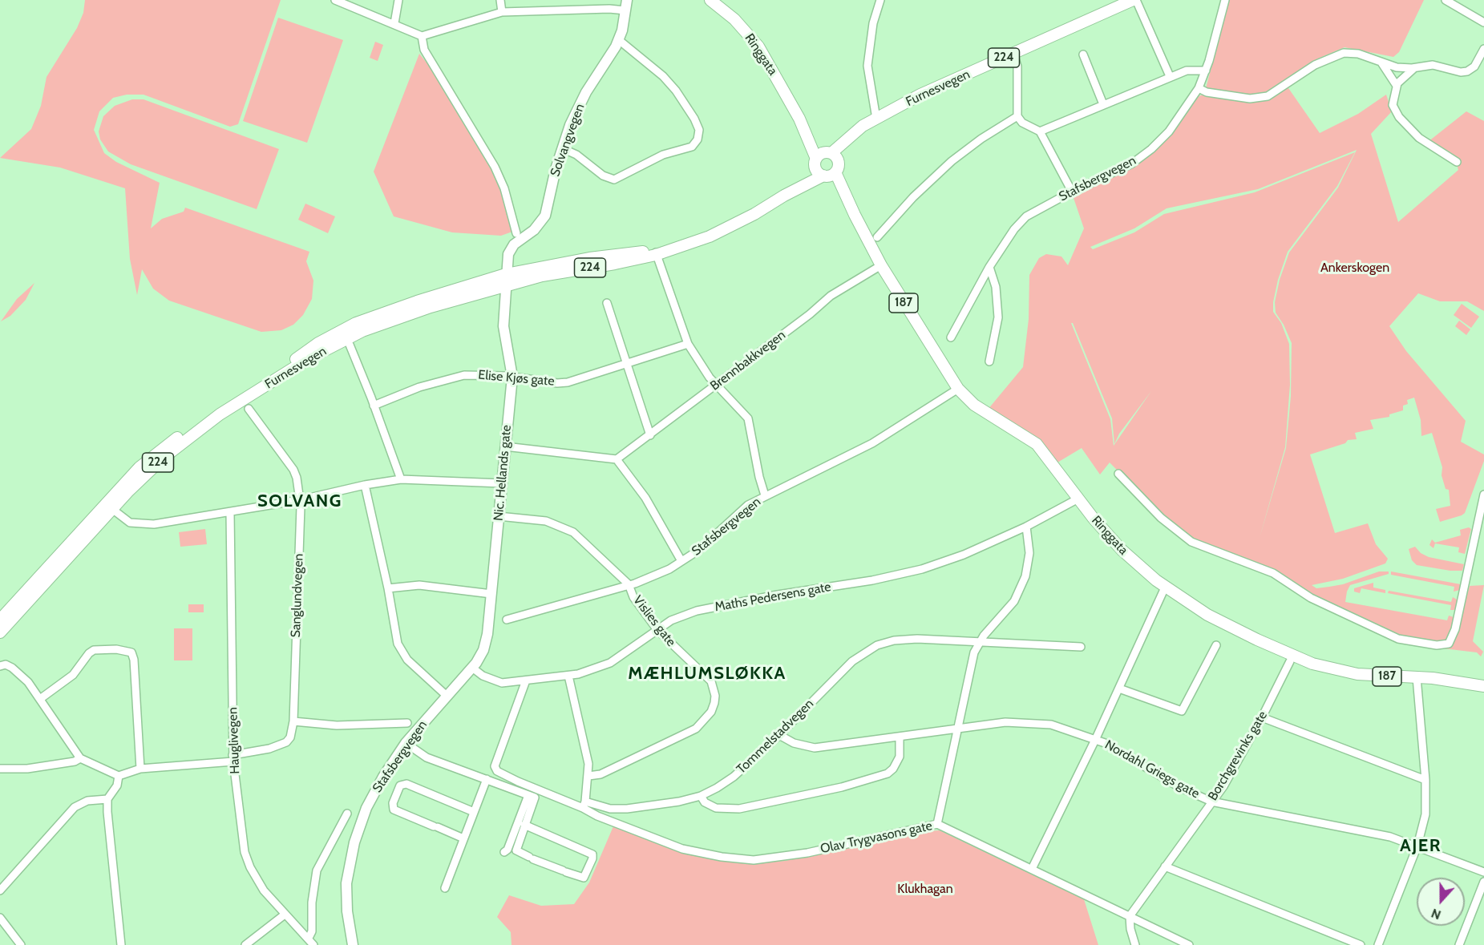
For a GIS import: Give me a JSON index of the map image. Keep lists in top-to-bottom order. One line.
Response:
{"streets":{"main road":["Ringgata","224","Furnesvegen","Solvangvegen","Stafsbergvegen","187","Nic. Hellands gate"],"street":["Brennbakkvegen","Elise Kjøs gate","Sanglundvegen","Maths Pedersens gate","Vislies gate","Tommelstadvegen","Hauglivegen","Borchgrevinks gate","Nordahl Griegs gate","Olav Trygvasons gate"]},"crossings":[["Ringgata","Furnesvegen"],["Ringgata","Stafsbergvegen"],["Ringgata","Brennbakkvegen"],["Ringgata","Maths Pedersens gate"],["Furnesvegen","Solvangvegen"],["Furnesvegen","Nic. Hellands gate"],["Solvangvegen","Nic. Hellands gate"],["Stafsbergvegen","Nic. Hellands gate"],["Stafsbergvegen","Maths Pedersens gate"],["Stafsbergvegen","Vislies gate"],["Elise Kjøs gate","Nic. Hellands gate"],["Nic. Hellands gate","Maths Pedersens gate"],["Nic. Hellands gate","Vislies gate"],["Sanglundvegen","Hauglivegen"],["Maths Pedersens gate","Vislies gate"],["Tommelstadvegen","Nordahl Griegs gate"],["Tommelstadvegen","Olav Trygvasons gate"],["Borchgrevinks gate","Nordahl Griegs gate"],["Borchgrevinks gate","Olav Trygvasons gate"]],"districts":["SOLVANG","MÆHLUMSLØKKA","AJER"],"parks":["Ankerskogen","Klukhagan"],"north":"bottom"}
